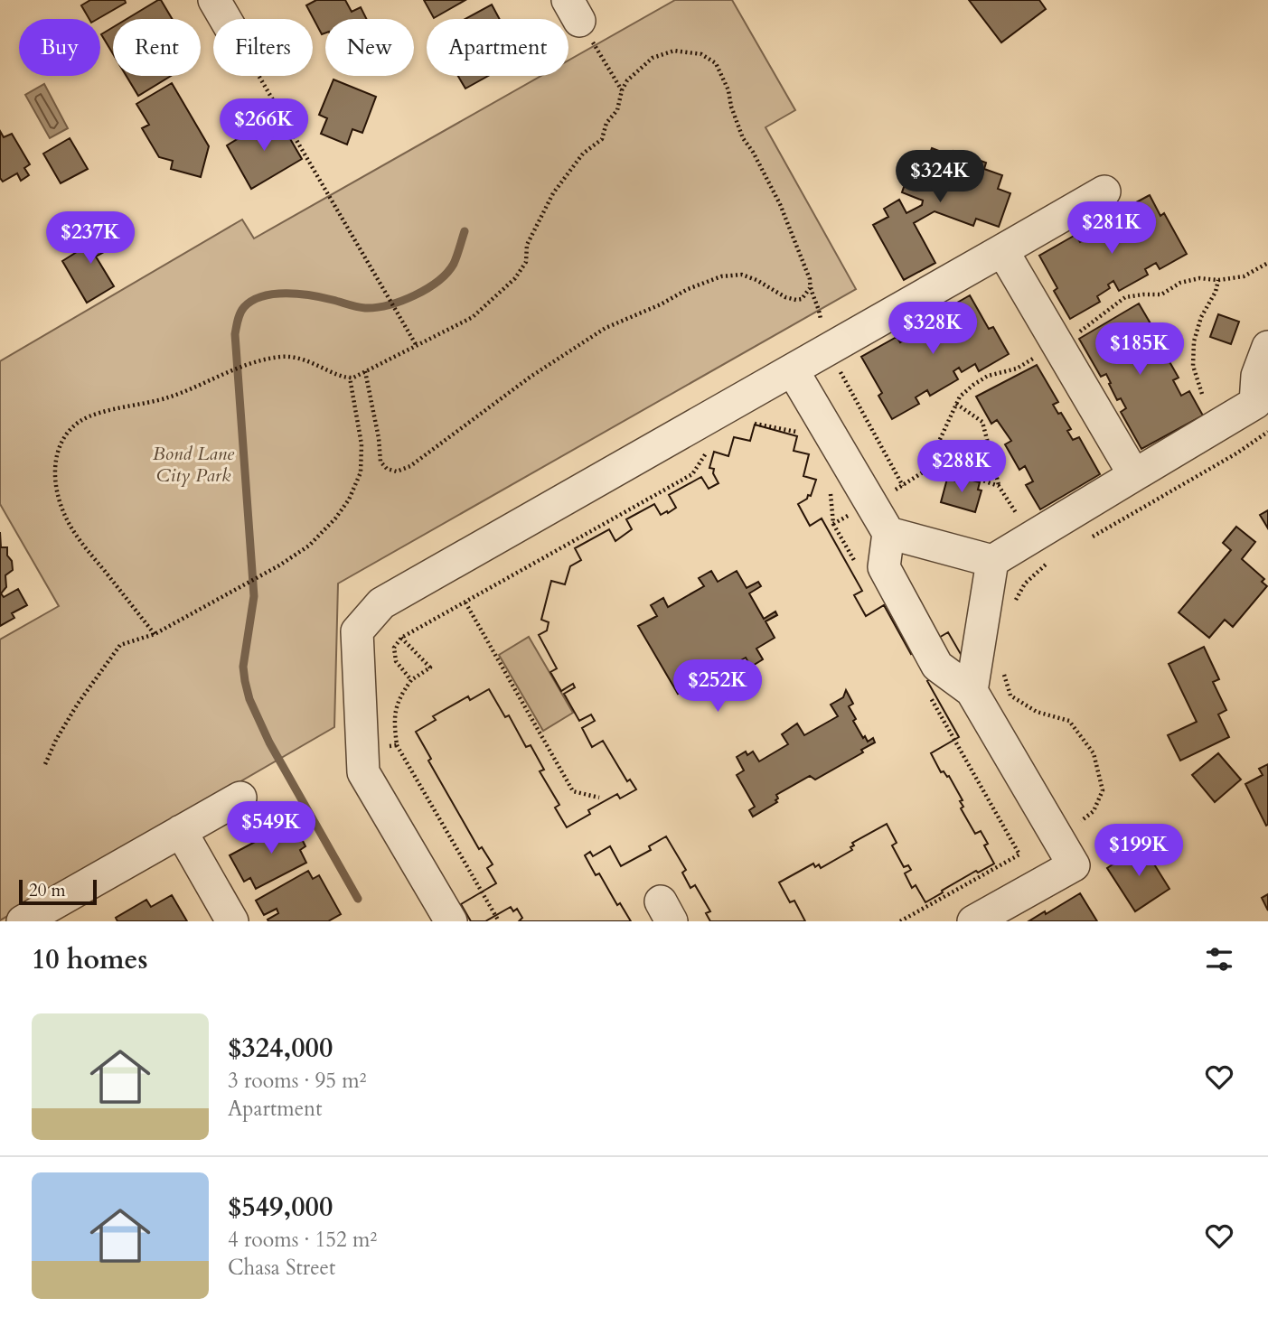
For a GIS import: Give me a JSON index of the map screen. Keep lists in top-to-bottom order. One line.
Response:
{"parks":["Bond Lane City Park"],"scale_bar":"20 m","page":{"chip":["Buy","Rent","Filters","New","Apartment"],"price":["$266K","$324K","$281K","$237K","$328K","$185K","$288K","$252K","$549K","$199K"],"scale":"20 m","heading":"10 homes","list":[{"name":"$324,000","note":"3 rooms · 95 m² · Apartment"},{"name":"$549,000","note":"4 rooms · 152 m² · Chasa Street"}]}}
